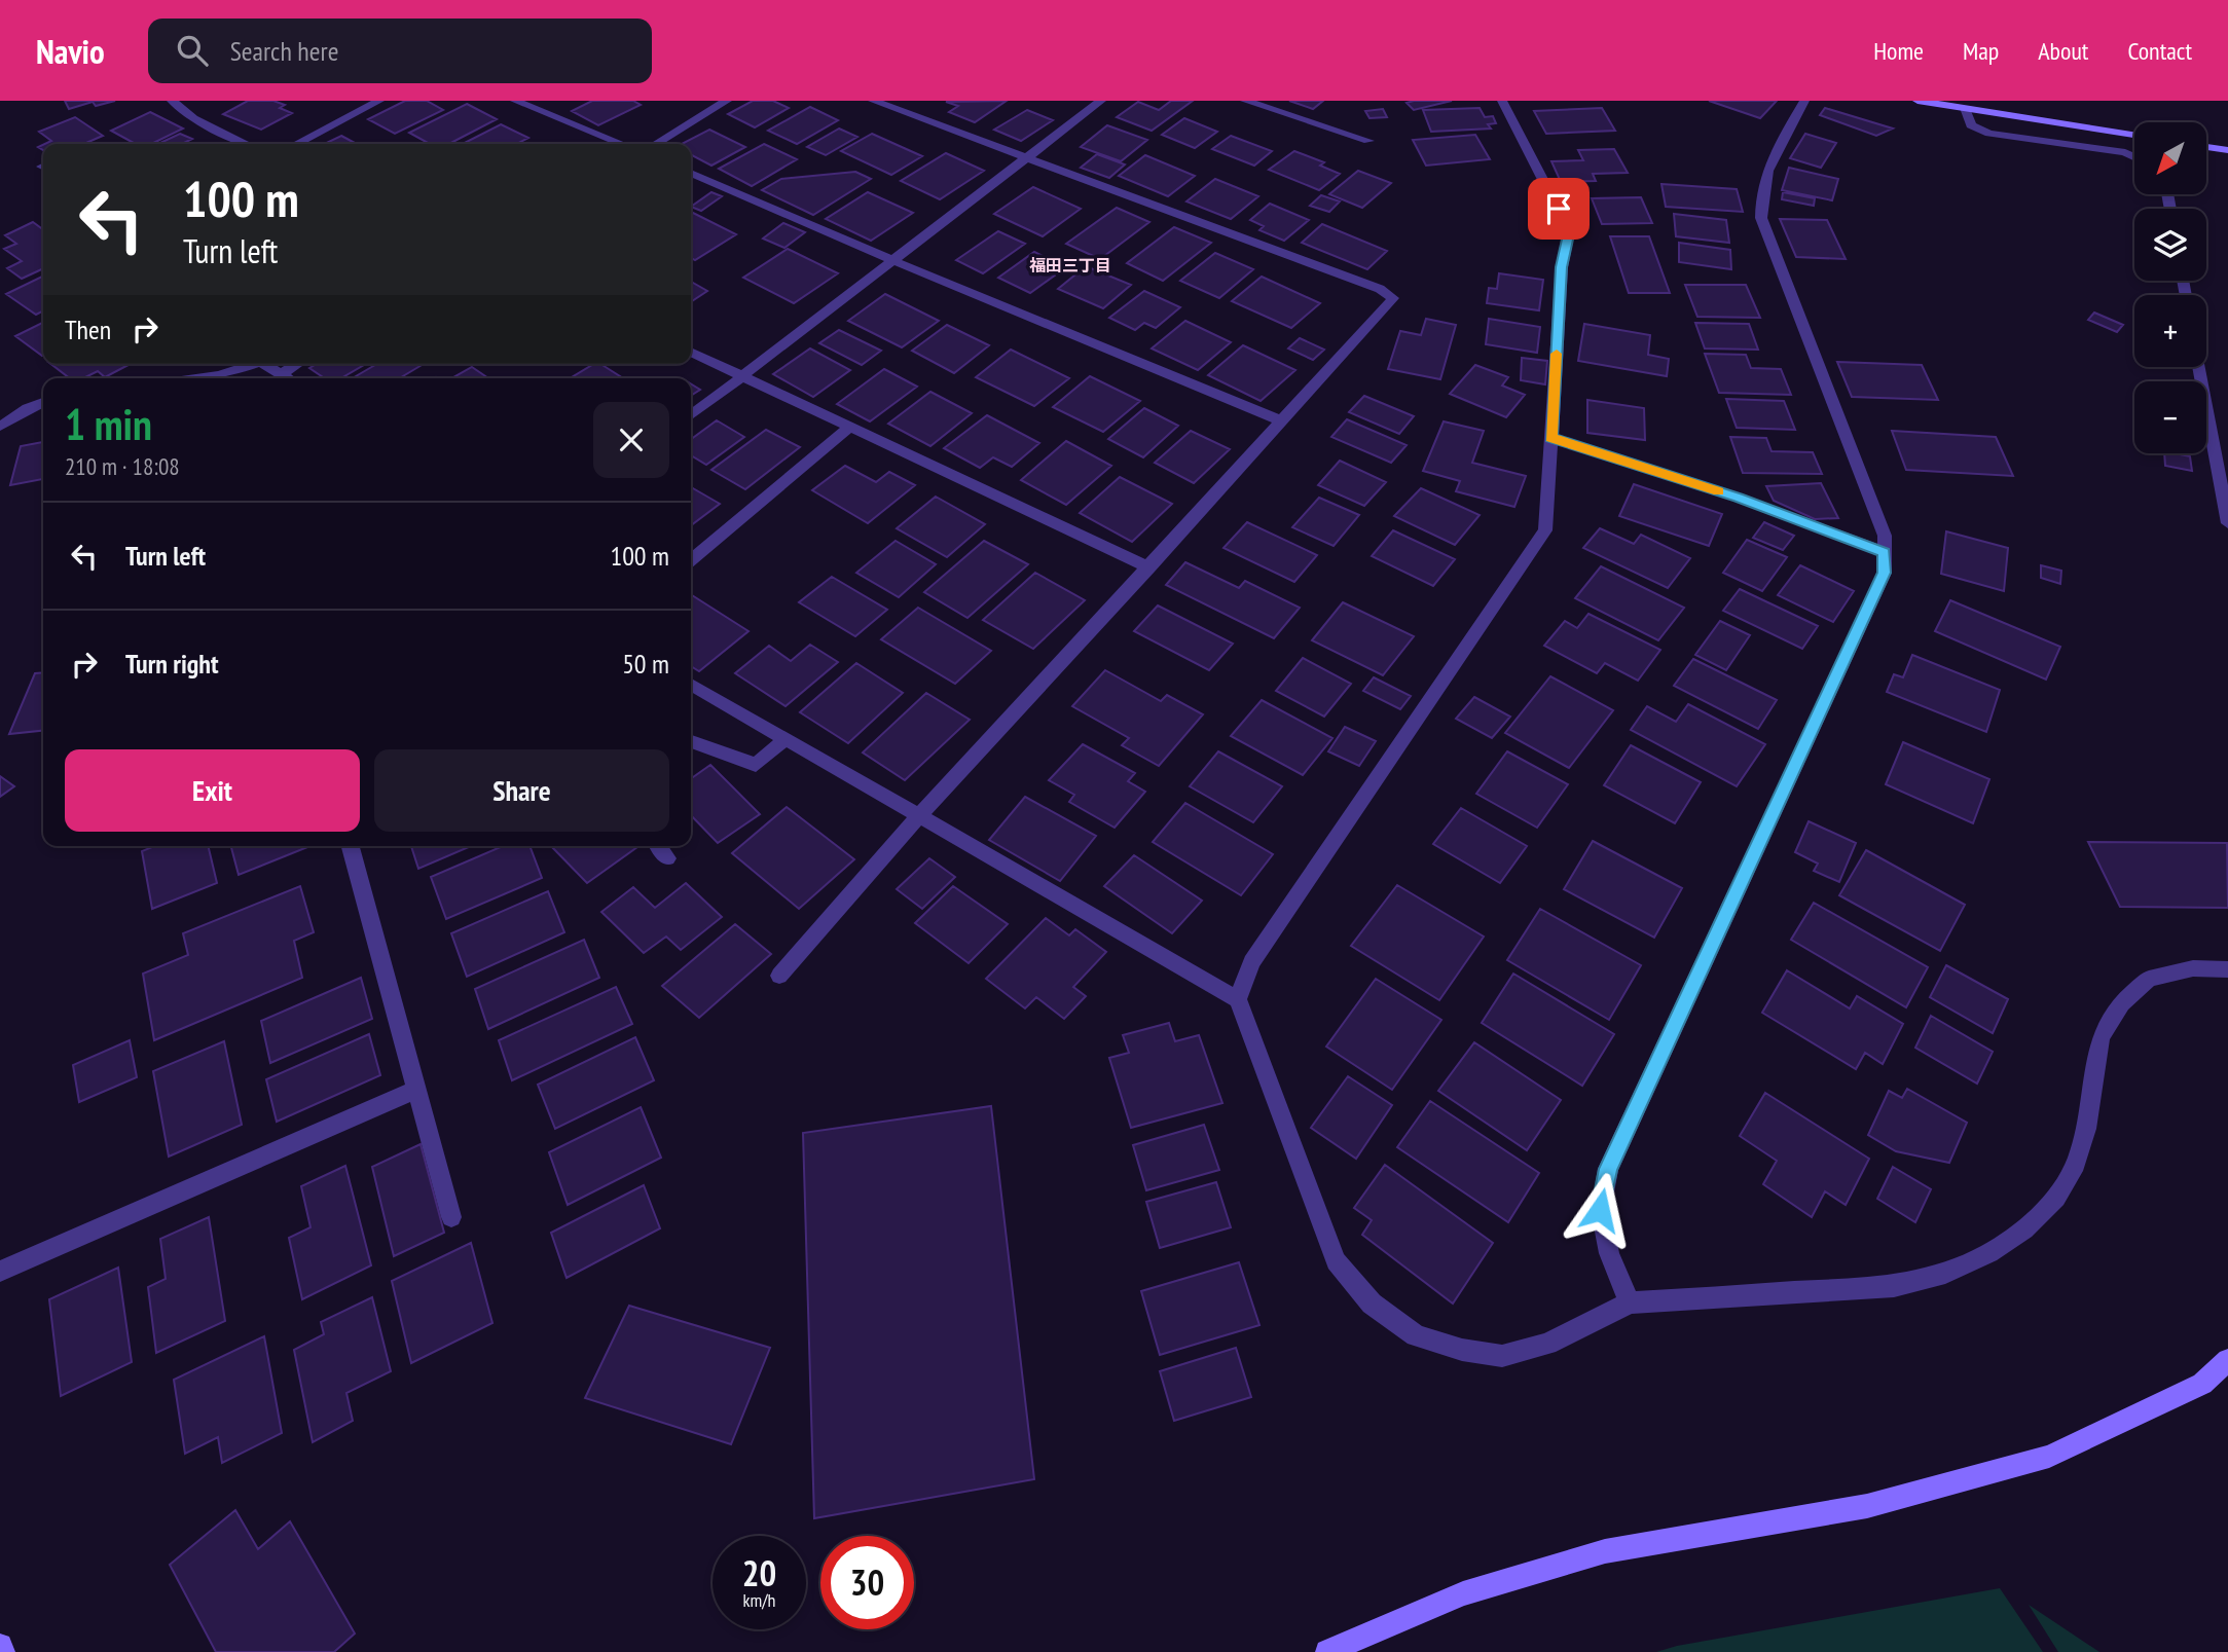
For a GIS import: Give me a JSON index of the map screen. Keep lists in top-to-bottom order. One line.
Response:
{"districts":["福田三丁目"],"north":"bottom left","page":{"header":"Navio","search":"Search here","nav":["Home","Map","About","Contact"],"map_buttons":["+","−"],"turn":["100 m","Turn left"],"then":"Then","heading":["1 min","210 m · 18:08"],"list":[{"name":"Turn left","value":"100 m"},{"name":"Turn right","value":"50 m"}],"buttons":["Exit","Share"],"speed":"20 km/h","limit":"30"}}
